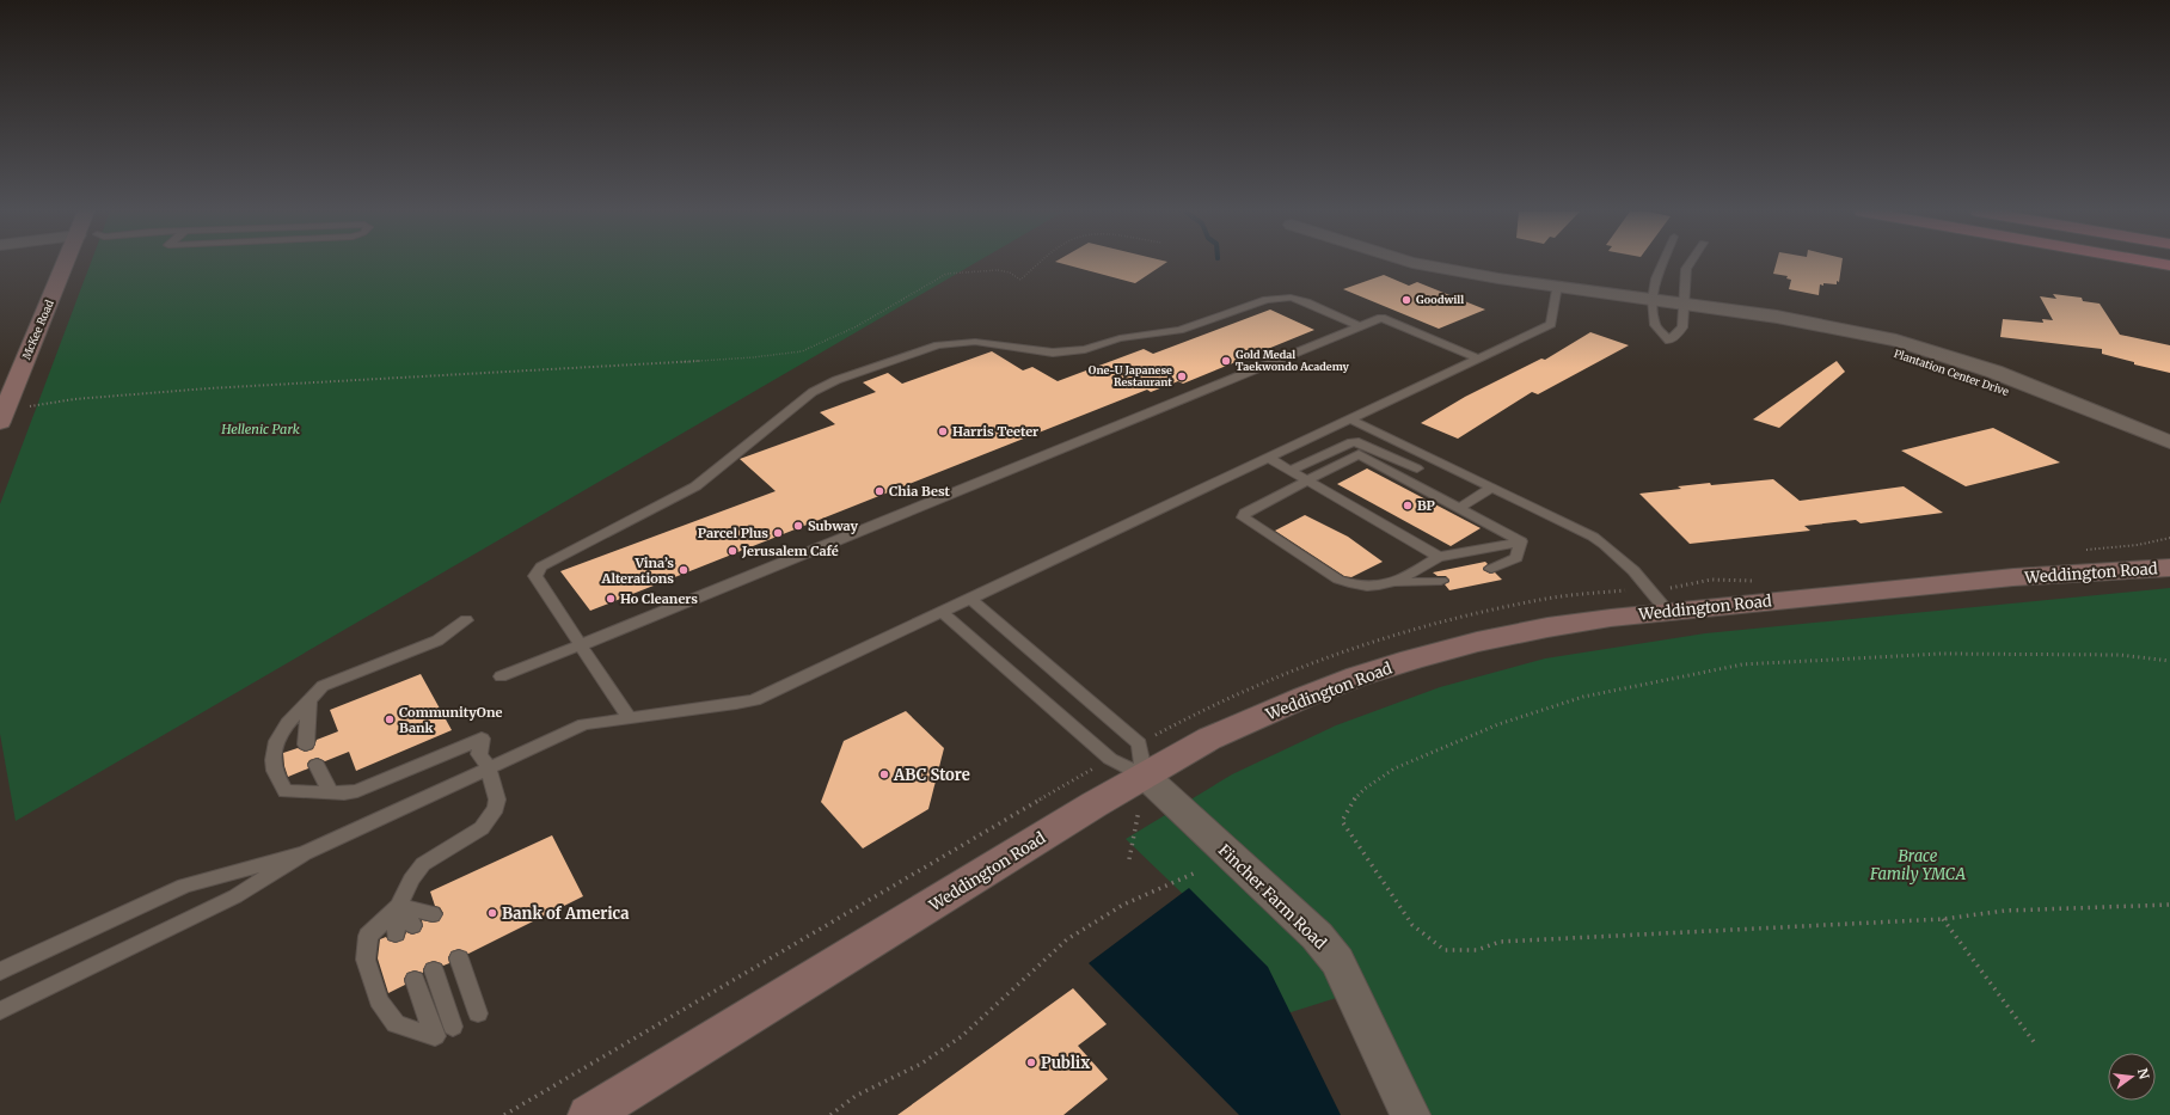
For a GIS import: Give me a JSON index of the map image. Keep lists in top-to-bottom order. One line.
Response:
{"streets":{"main road":["McKee Road","Weddington Road"],"street":["Plantation Center Drive","Fincher Farm Road"]},"crossings":[["Weddington Road","Fincher Farm Road"]],"parks":["Hellenic Park","Brace Family YMCA"],"places":["Goodwill","Gold Medal Taekwondo Academy","One‐U Japanese Restaurant","Harris Teeter","Chia Best","BP","Subway","Parcel Plus","Jerusalem Café","Vina’s Alterations","Ho Cleaners","CommunityOne Bank","ABC Store","Bank of America","Publix"],"north":"right"}
